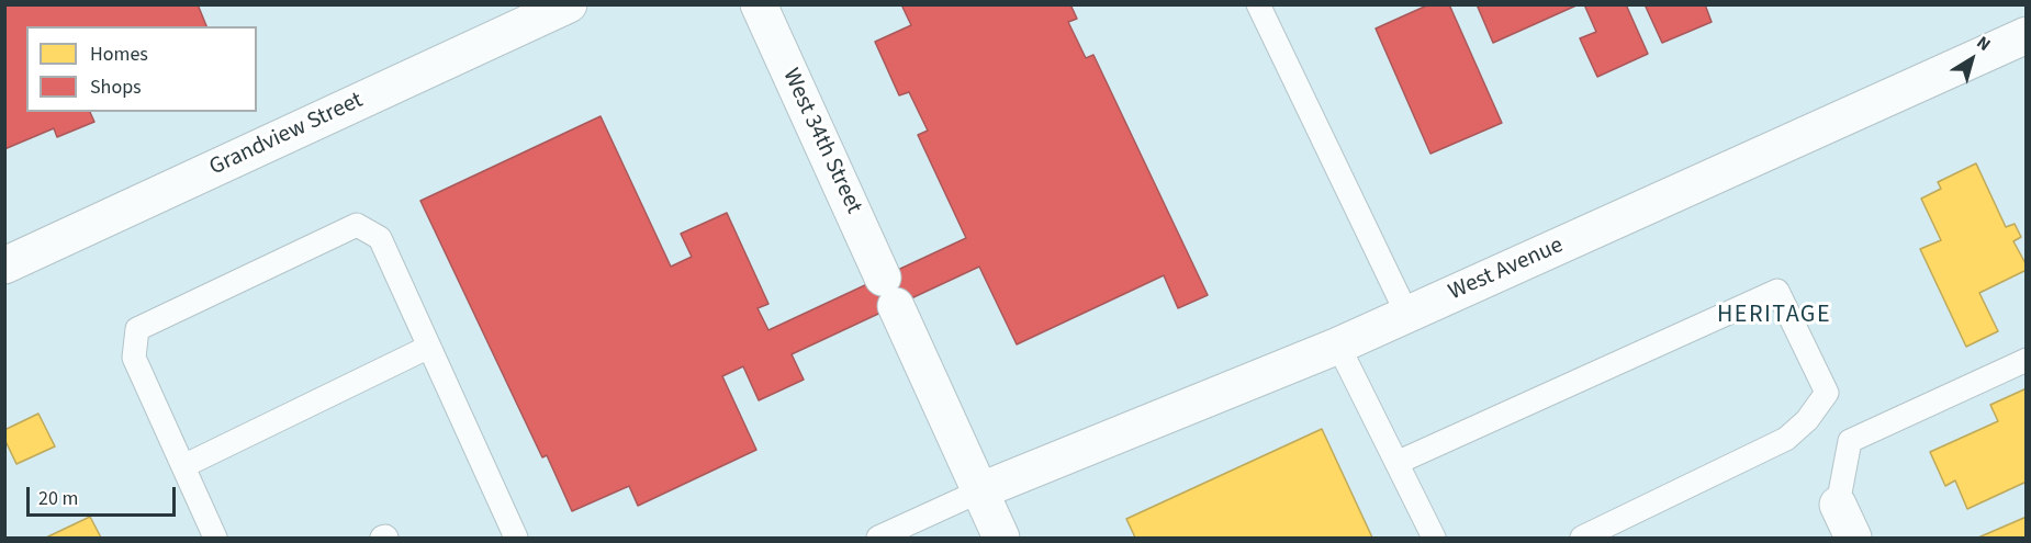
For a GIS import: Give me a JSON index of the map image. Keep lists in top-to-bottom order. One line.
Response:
{"streets":{"street":["Grandview Street","West 34th Street","West Avenue"]},"crossings":[["West 34th Street","West Avenue"]],"districts":["HERITAGE"],"legend":["Homes","Shops"],"scale_bar":"20 m","north":"top right"}
